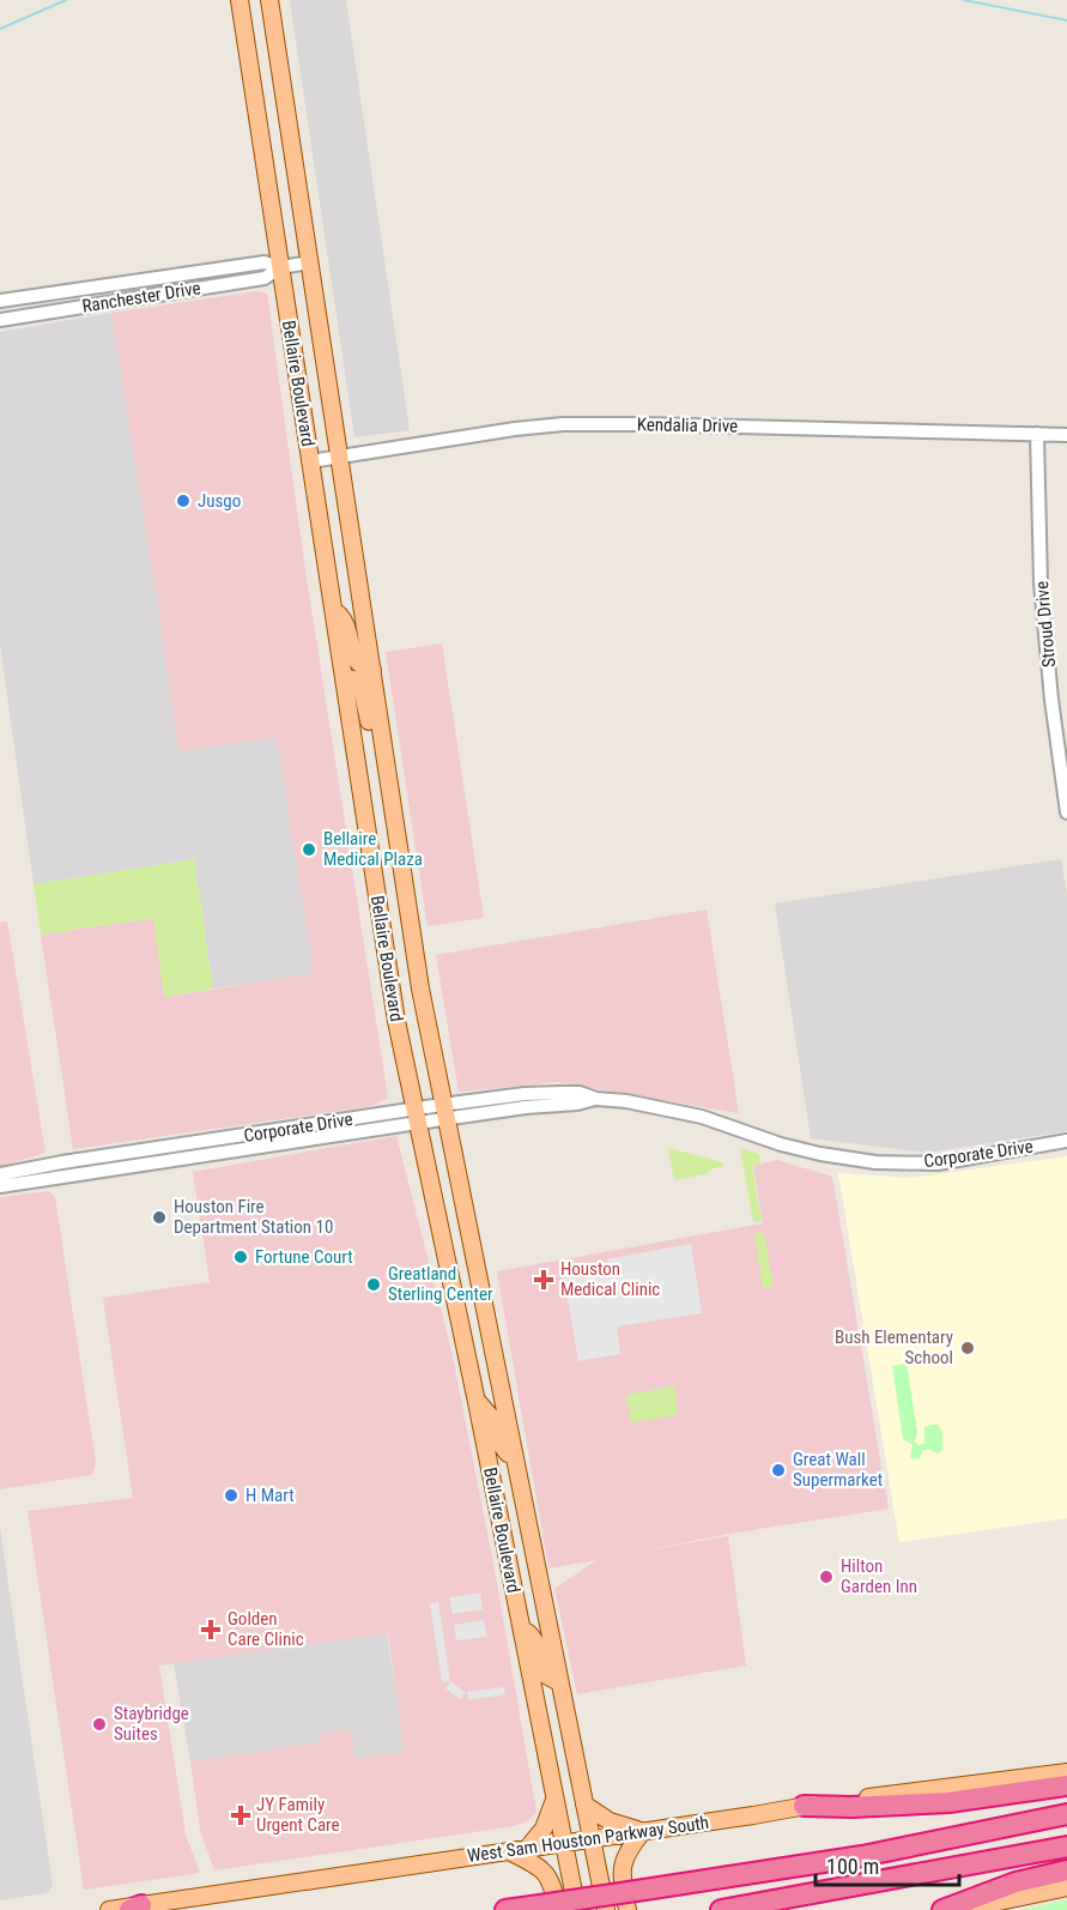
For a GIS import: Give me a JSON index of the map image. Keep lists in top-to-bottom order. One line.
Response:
{"streets":{"main road":["Bellaire Boulevard","West Sam Houston Parkway South"],"street":["Ranchester Drive","Kendalia Drive","Stroud Drive","Corporate Drive"]},"crossings":[["Ranchester Drive","Bellaire Boulevard"],["Bellaire Boulevard","Kendalia Drive"],["Bellaire Boulevard","Corporate Drive"],["Bellaire Boulevard","West Sam Houston Parkway South"],["Kendalia Drive","Stroud Drive"]],"places":{"other":["Jusgo","Bellaire Medical Plaza","Houston Fire Department Station 10","Fortune Court","Greatland Sterling Center","Bush Elementary School","Great Wall Supermarket","H Mart","Hilton Garden Inn","Staybridge Suites"],"health":["Houston Medical Clinic","Golden Care Clinic","JY Family Urgent Care"]},"scale_bar":"100 m"}
